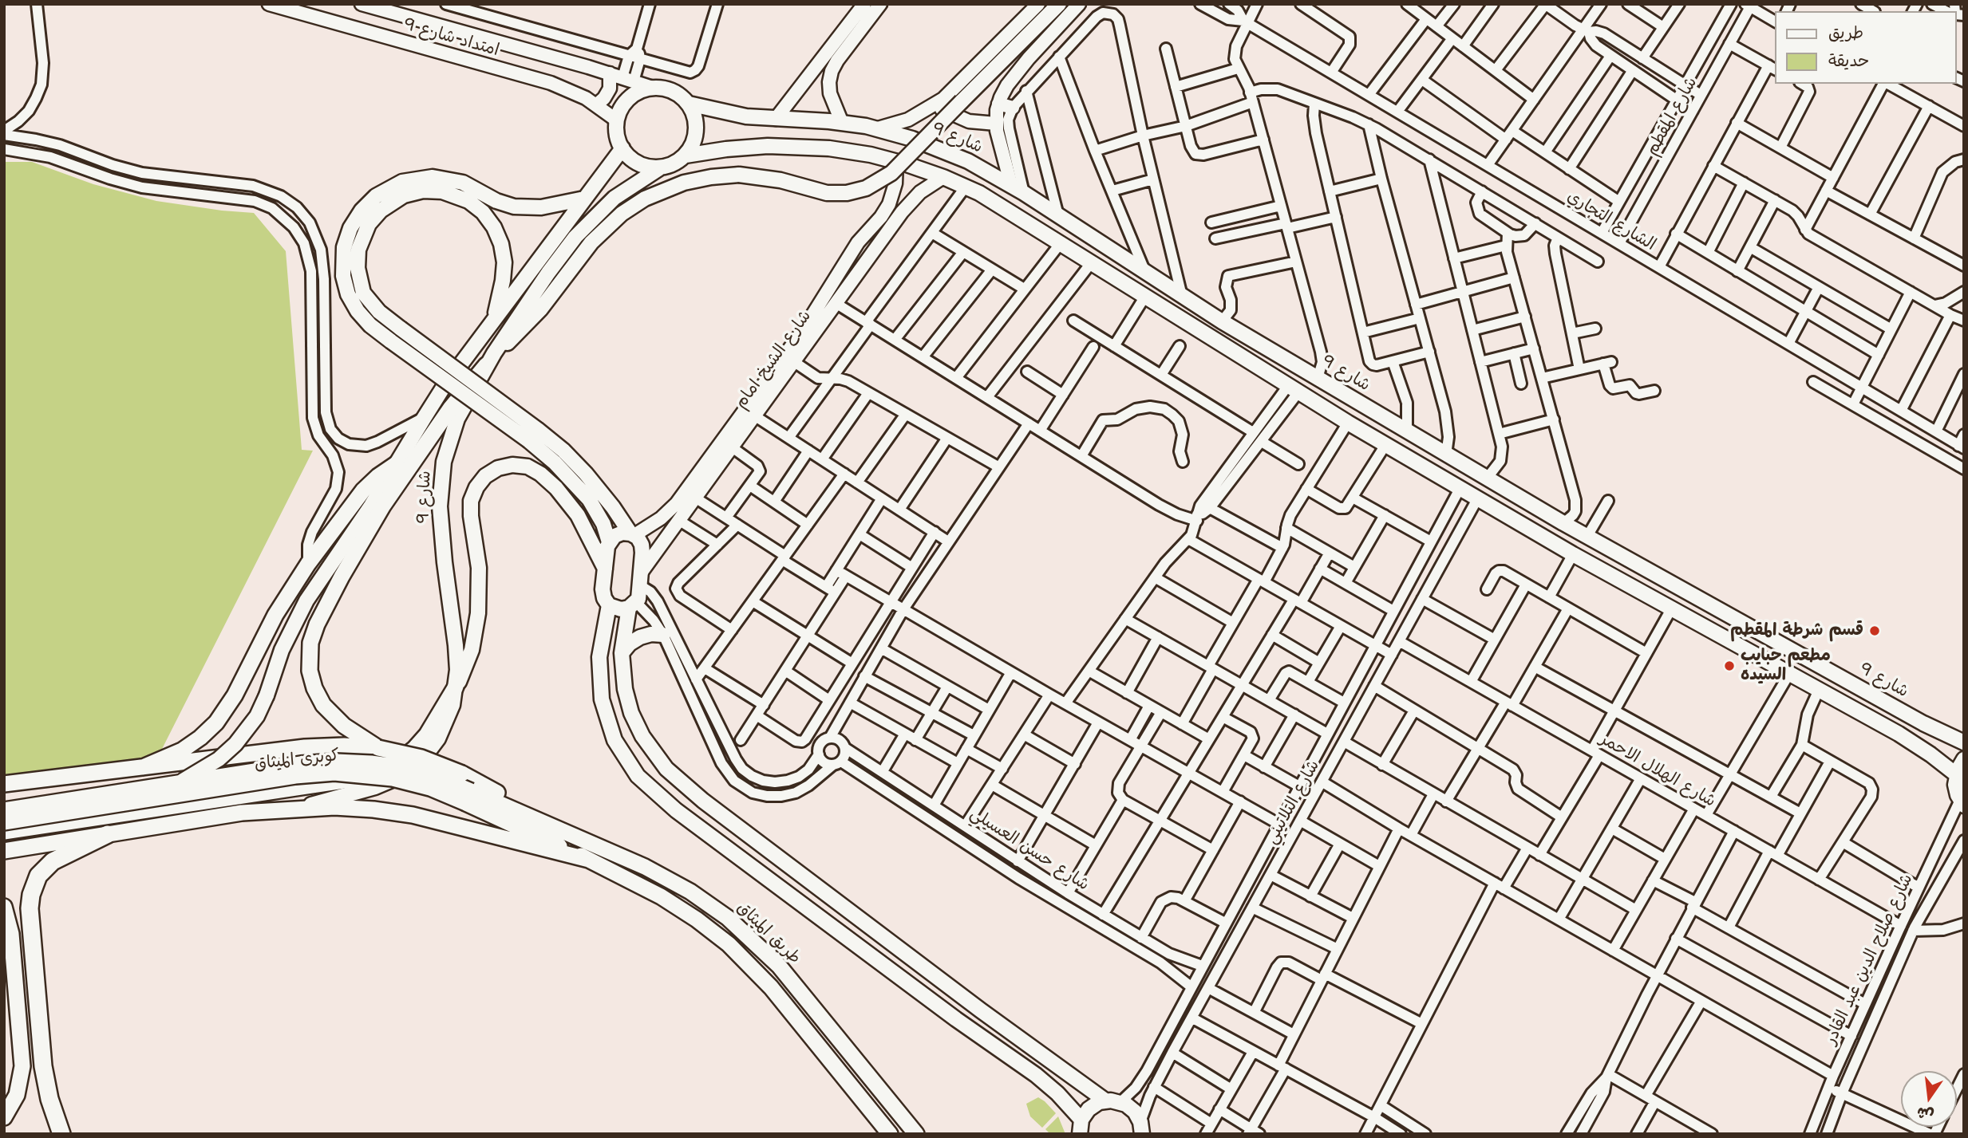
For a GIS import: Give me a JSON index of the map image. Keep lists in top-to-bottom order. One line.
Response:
{"streets":{"main road":["شارع 9","كوبرى الميثاق","طريق الميثاق"],"street":["امتداد شارع 9","شارع المقطم","الشارع التجاري","شارع الشيخ امام","شارع الهلال الاحمر","شارع التلاتيني","شارع حسن العسيلي","شارع صلاح الدين عبد القادر"]},"crossings":[["امتداد شارع 9","شارع 9"],["شارع المقطم","الشارع التجاري"],["شارع 9","كوبرى الميثاق"],["كوبرى الميثاق","طريق الميثاق"],["شارع الهلال الاحمر","شارع التلاتيني"],["شارع الهلال الاحمر","شارع صلاح الدين عبد القادر"],["شارع التلاتيني","شارع حسن العسيلي"]],"places":["قسم شرطة المقطم","مطعم حبايب السيده"],"legend":["طريق","حديقة"],"north":"bottom"}
